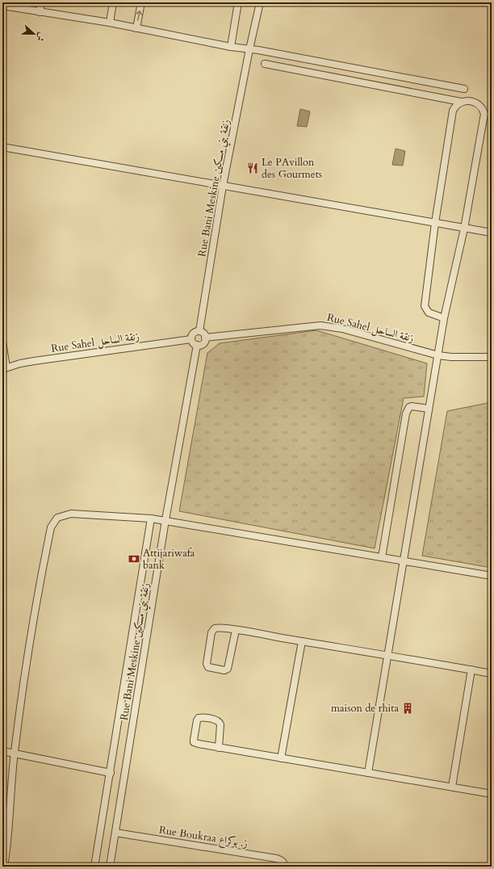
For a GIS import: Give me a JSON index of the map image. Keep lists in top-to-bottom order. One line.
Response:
{"streets":{"street":["Rue Bani Meskine زنقة بني مسكين","Rue Sahel زنقة الساحل","Rue Boukraa ز. بوكراع"]},"crossings":[["Rue Bani Meskine زنقة بني مسكين","Rue Sahel زنقة الساحل"],["Rue Bani Meskine زنقة بني مسكين","Rue Boukraa ز. بوكراع"]],"places":{"restaurant":["Le PAvillon des Gourmets"],"bank":["Attijariwafa bank"],"building":["maison de rhita"]},"north":"right"}
